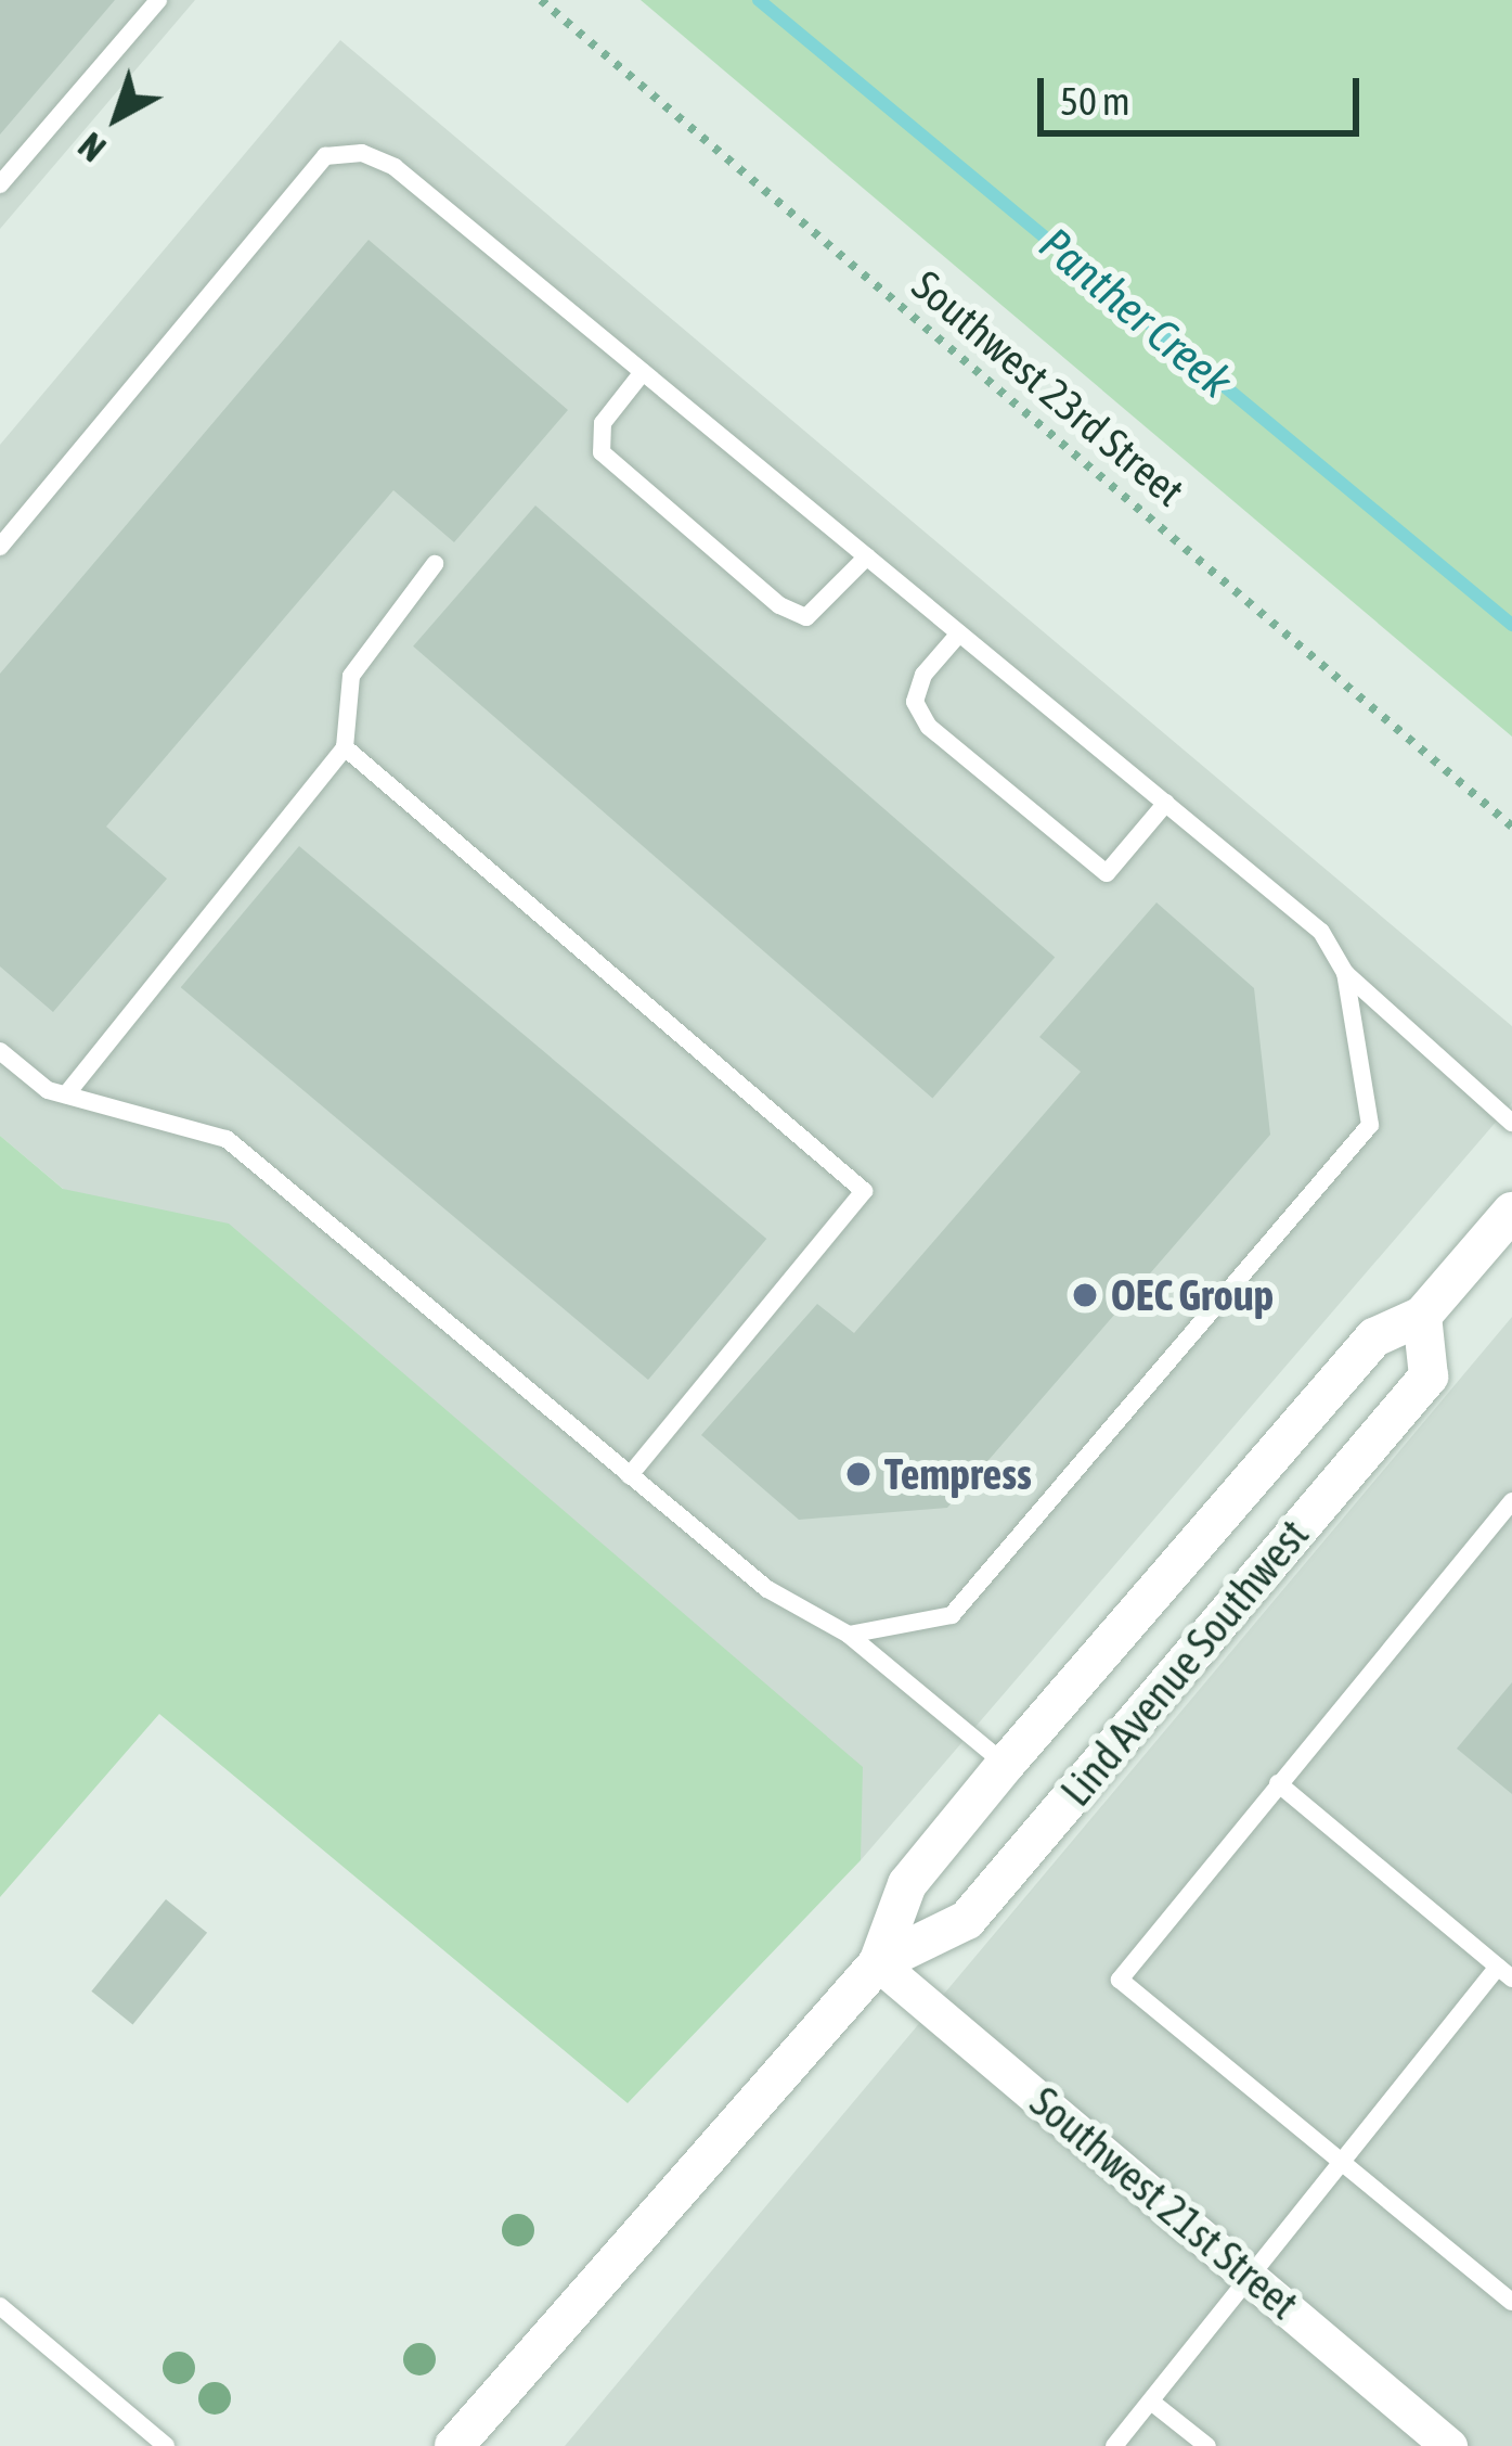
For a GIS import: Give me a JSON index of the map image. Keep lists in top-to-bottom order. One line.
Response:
{"streets":{"main road":["Lind Avenue Southwest"],"street":["Southwest 21st Street"],"path":["Southwest 23rd Street"]},"crossings":[["Lind Avenue Southwest","Southwest 21st Street"]],"water":["Panther Creek"],"places":["OEC Group","Tempress"],"scale_bar":"50 m","north":"bottom left"}
